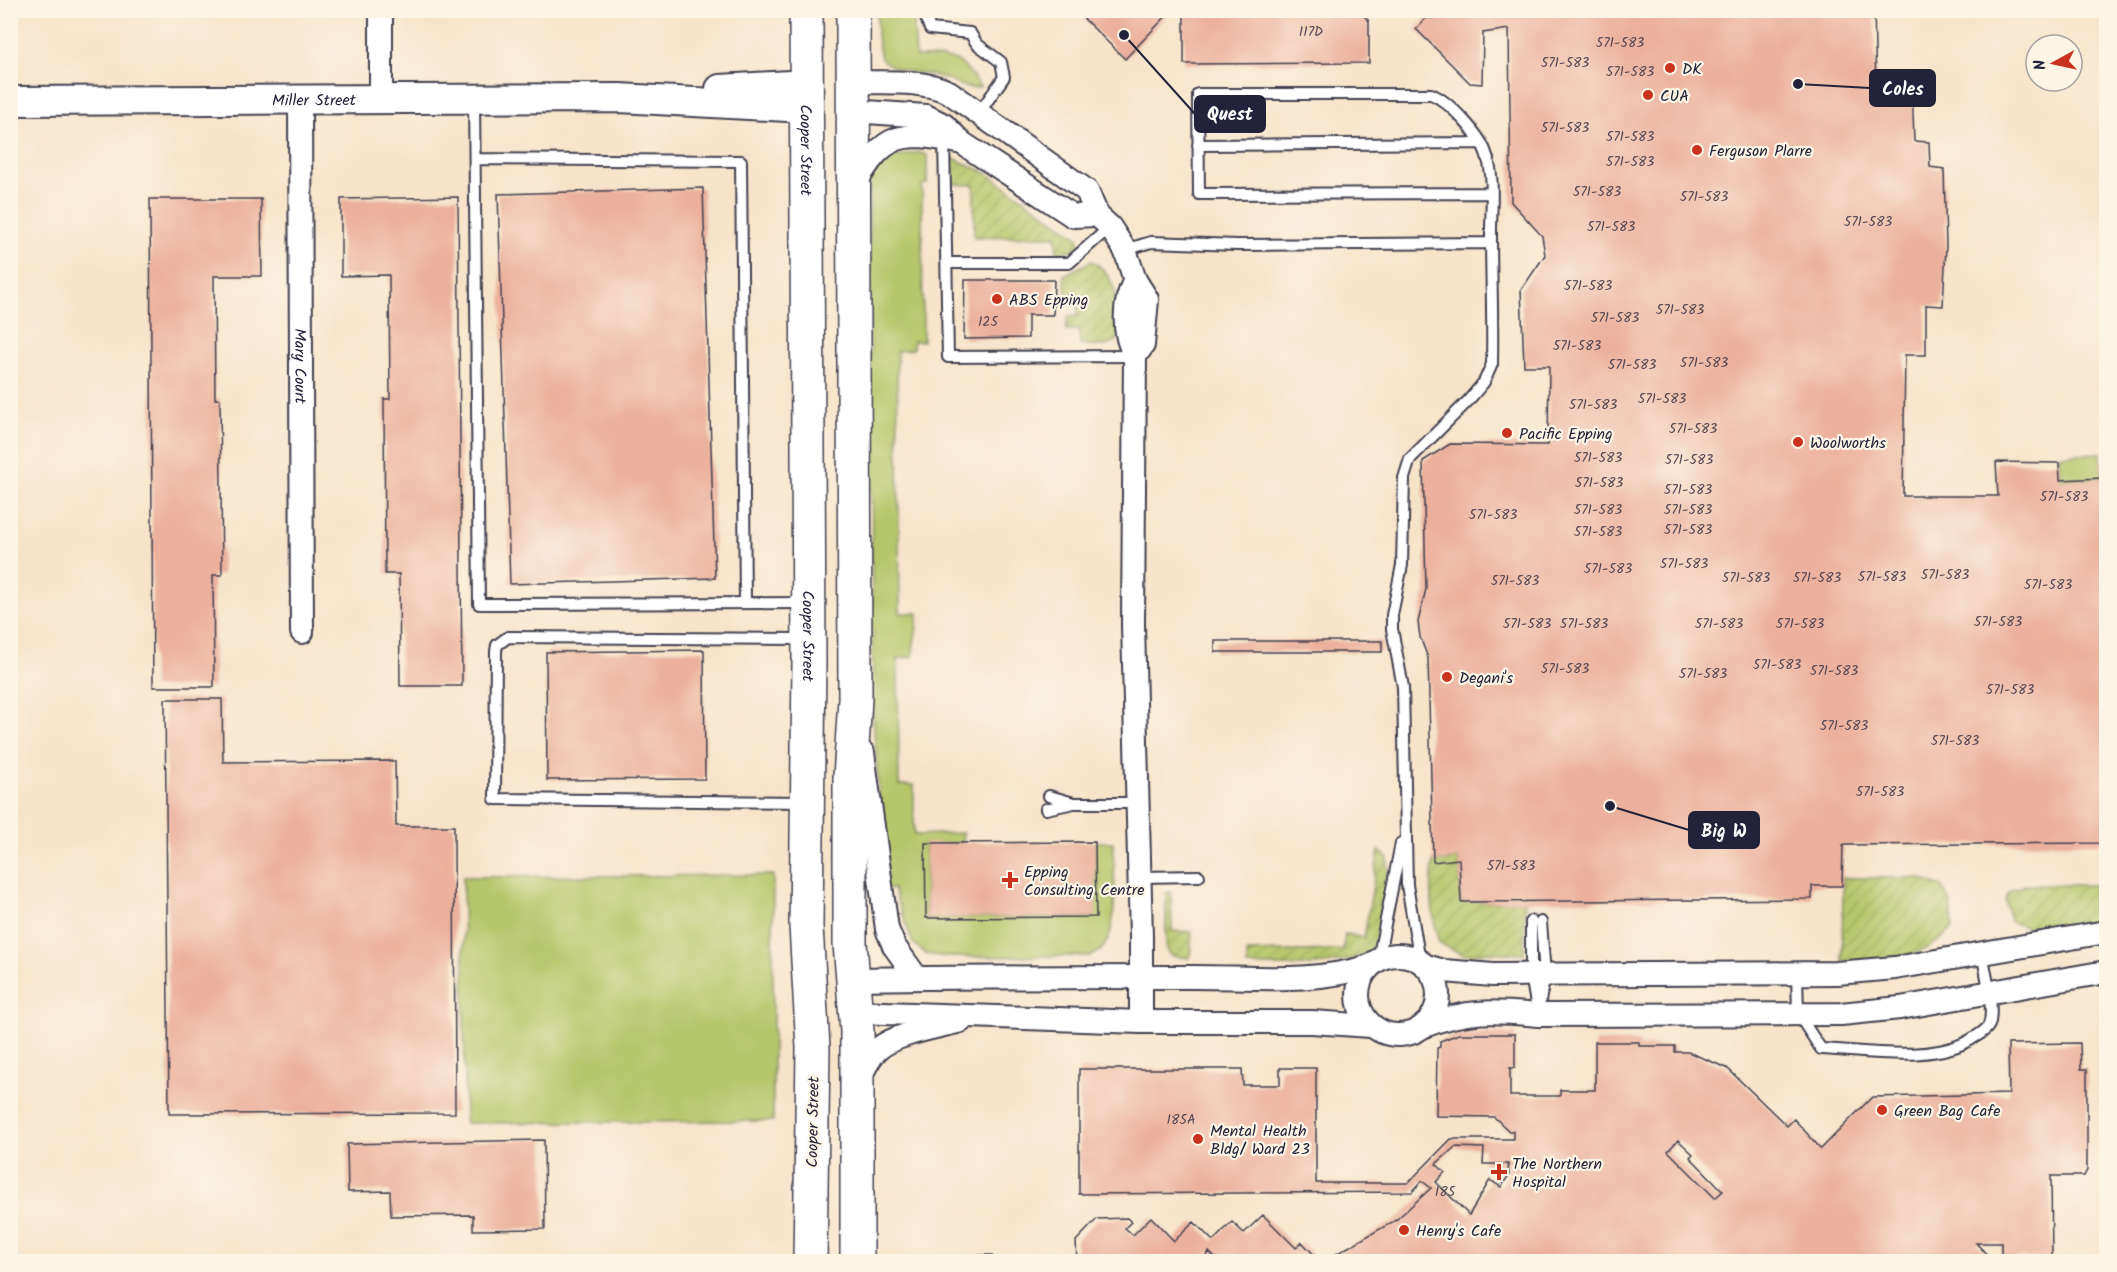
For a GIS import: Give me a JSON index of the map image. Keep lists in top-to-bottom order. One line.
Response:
{"streets":{"main road":["Cooper Street"],"street":["Miller Street","Mary Court"]},"crossings":[["Miller Street","Cooper Street"],["Miller Street","Mary Court"]],"places":{"other":["Quest","DK","Coles","CUA","Ferguson Plarre","ABS Epping","Pacific Epping","Woolworths","Degani's","Big W","Green Bag Cafe","Mental Health Bldg/ Ward 23","Henry's Cafe"],"health":["Epping Consulting Centre","The Northern Hospital"]},"house_numbers":["117D","571-583","571-583","571-583","571-583","571-583","571-583","571-583","571-583","571-583","571-583","571-583","571-583","571-583","125","571-583","571-583","571-583","571-583","571-583","571-583","571-583","571-583","571-583","571-583","571-583","571-583","571-583","571-583","571-583","571-583","571-583","571-583","571-583","571-583","571-583","571-583","571-583","571-583","571-583","571-583","571-583","571-583","571-583","571-583","571-583","571-583","571-583","571-583","571-583","571-583","571-583","571-583","185A","185"],"north":"left"}
